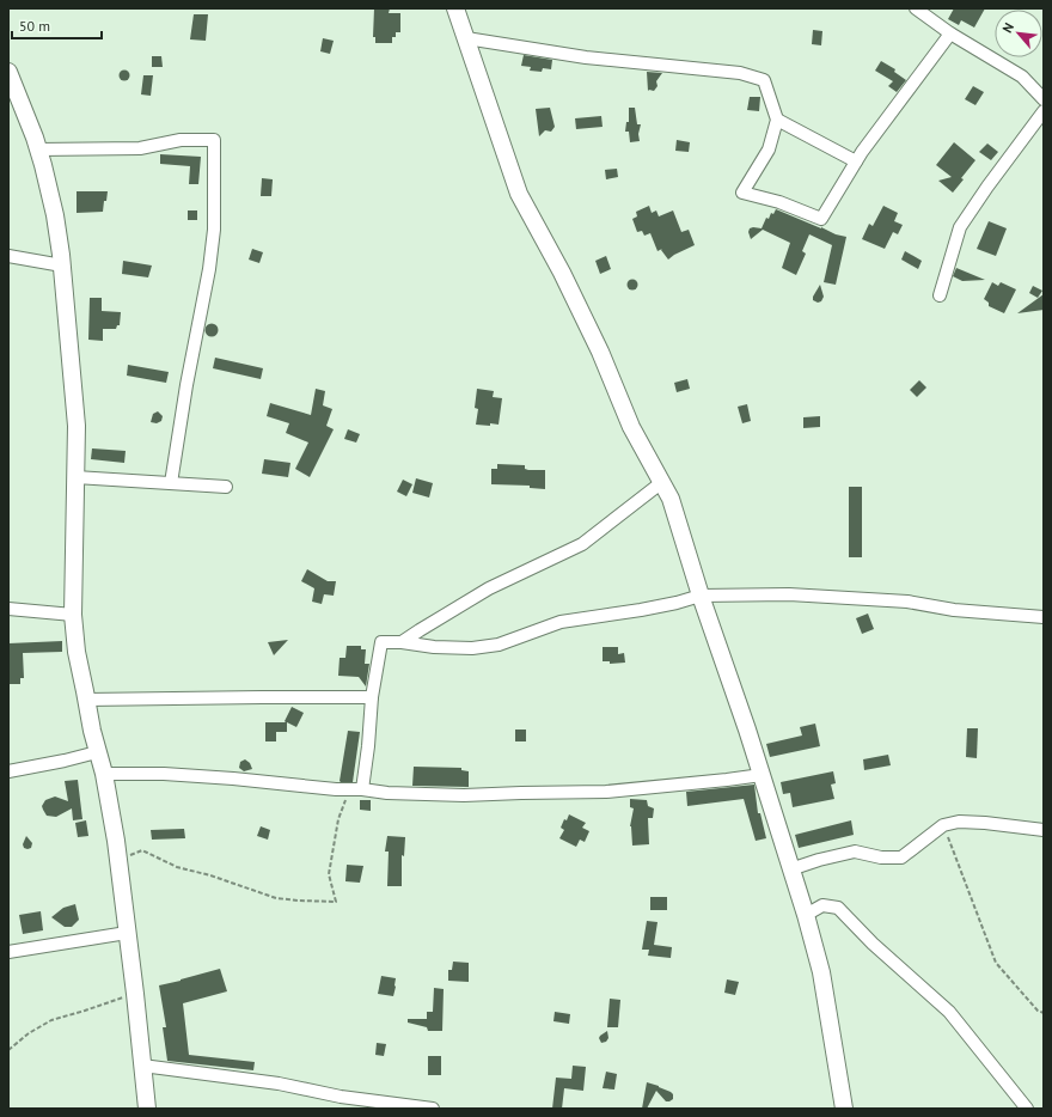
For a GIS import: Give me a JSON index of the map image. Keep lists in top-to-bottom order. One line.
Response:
{"scale_bar":"50 m","north":"top left"}
